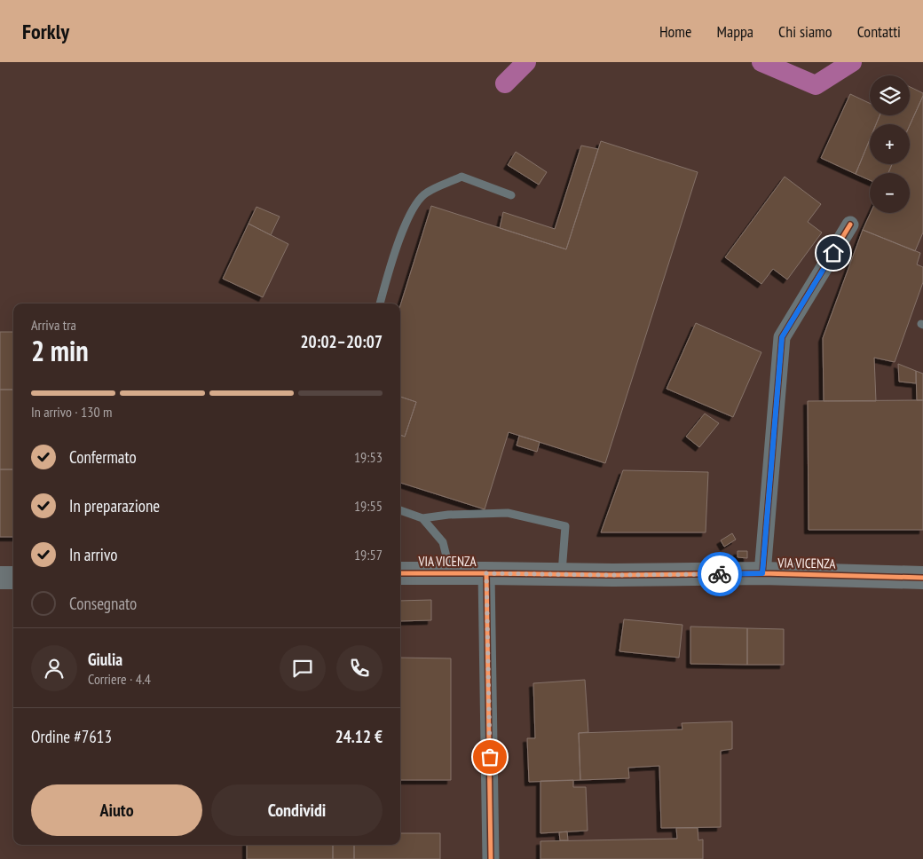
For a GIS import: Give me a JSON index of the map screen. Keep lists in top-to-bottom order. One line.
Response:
{"streets":{"street":["VIA VICENZA"]},"page":{"header":"Forkly","nav":["Home","Mappa","Chi siamo","Contatti"],"map_buttons":["+","−"],"heading":["2 min","Arriva tra","20:02–20:07"],"panel":["Giulia","Corriere · 4.4","Ordine #7613","24.12 €"],"bar":"In arrivo · 130 m","list":[["Confermato","19:53"],["In preparazione","19:55"],["In arrivo","19:57"],"Consegnato"],"buttons":["Aiuto","Condividi"]}}
